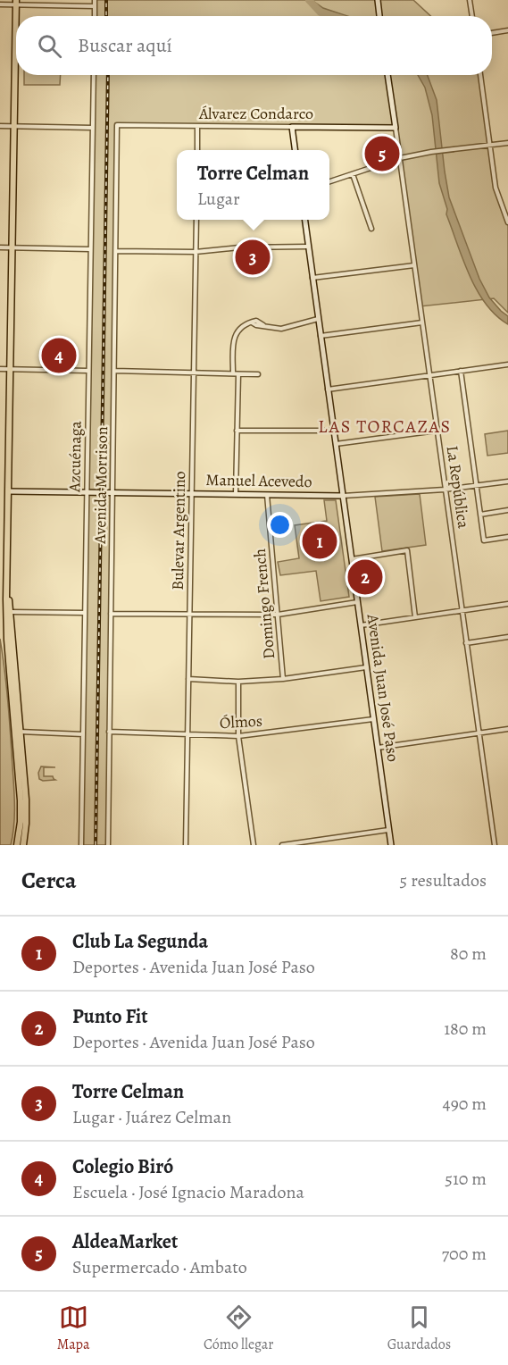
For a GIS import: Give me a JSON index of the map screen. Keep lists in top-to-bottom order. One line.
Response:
{"streets":{"main road":["Álvarez Condarco","Manuel Acevedo","La República","Avenida Juan José Paso"],"street":["Azcuénaga","Avenida Morrison","Bulevar Argentino","Domingo French","Ólmos"]},"crossings":[["Álvarez Condarco","Avenida Morrison"],["Álvarez Condarco","La República"],["Azcuénaga","Manuel Acevedo"],["Manuel Acevedo","Avenida Morrison"],["Manuel Acevedo","La República"],["Manuel Acevedo","Bulevar Argentino"],["Manuel Acevedo","Domingo French"],["Manuel Acevedo","Avenida Juan José Paso"],["Avenida Morrison","Ólmos"],["Bulevar Argentino","Ólmos"],["Avenida Juan José Paso","Ólmos"]],"districts":["LAS TORCAZAS"],"page":{"search":"Buscar aquí","pins":["5","3","4","1","2"],"popup":["Torre Celman","Lugar"],"heading":["Cerca","5 resultados"],"list":[{"mark":"1","name":"Club La Segunda","note":"Deportes · Avenida Juan José Paso","value":"80 m"},{"mark":"2","name":"Punto Fit","note":"Deportes · Avenida Juan José Paso","value":"180 m"},{"mark":"3","name":"Torre Celman","note":"Lugar · Juárez Celman","value":"490 m"},{"mark":"4","name":"Colegio Biró","note":"Escuela · José Ignacio Maradona","value":"510 m"},{"mark":"5","name":"AldeaMarket","note":"Supermercado · Ambato","value":"700 m"}],"nav":["Mapa","Cómo llegar","Guardados"]}}
